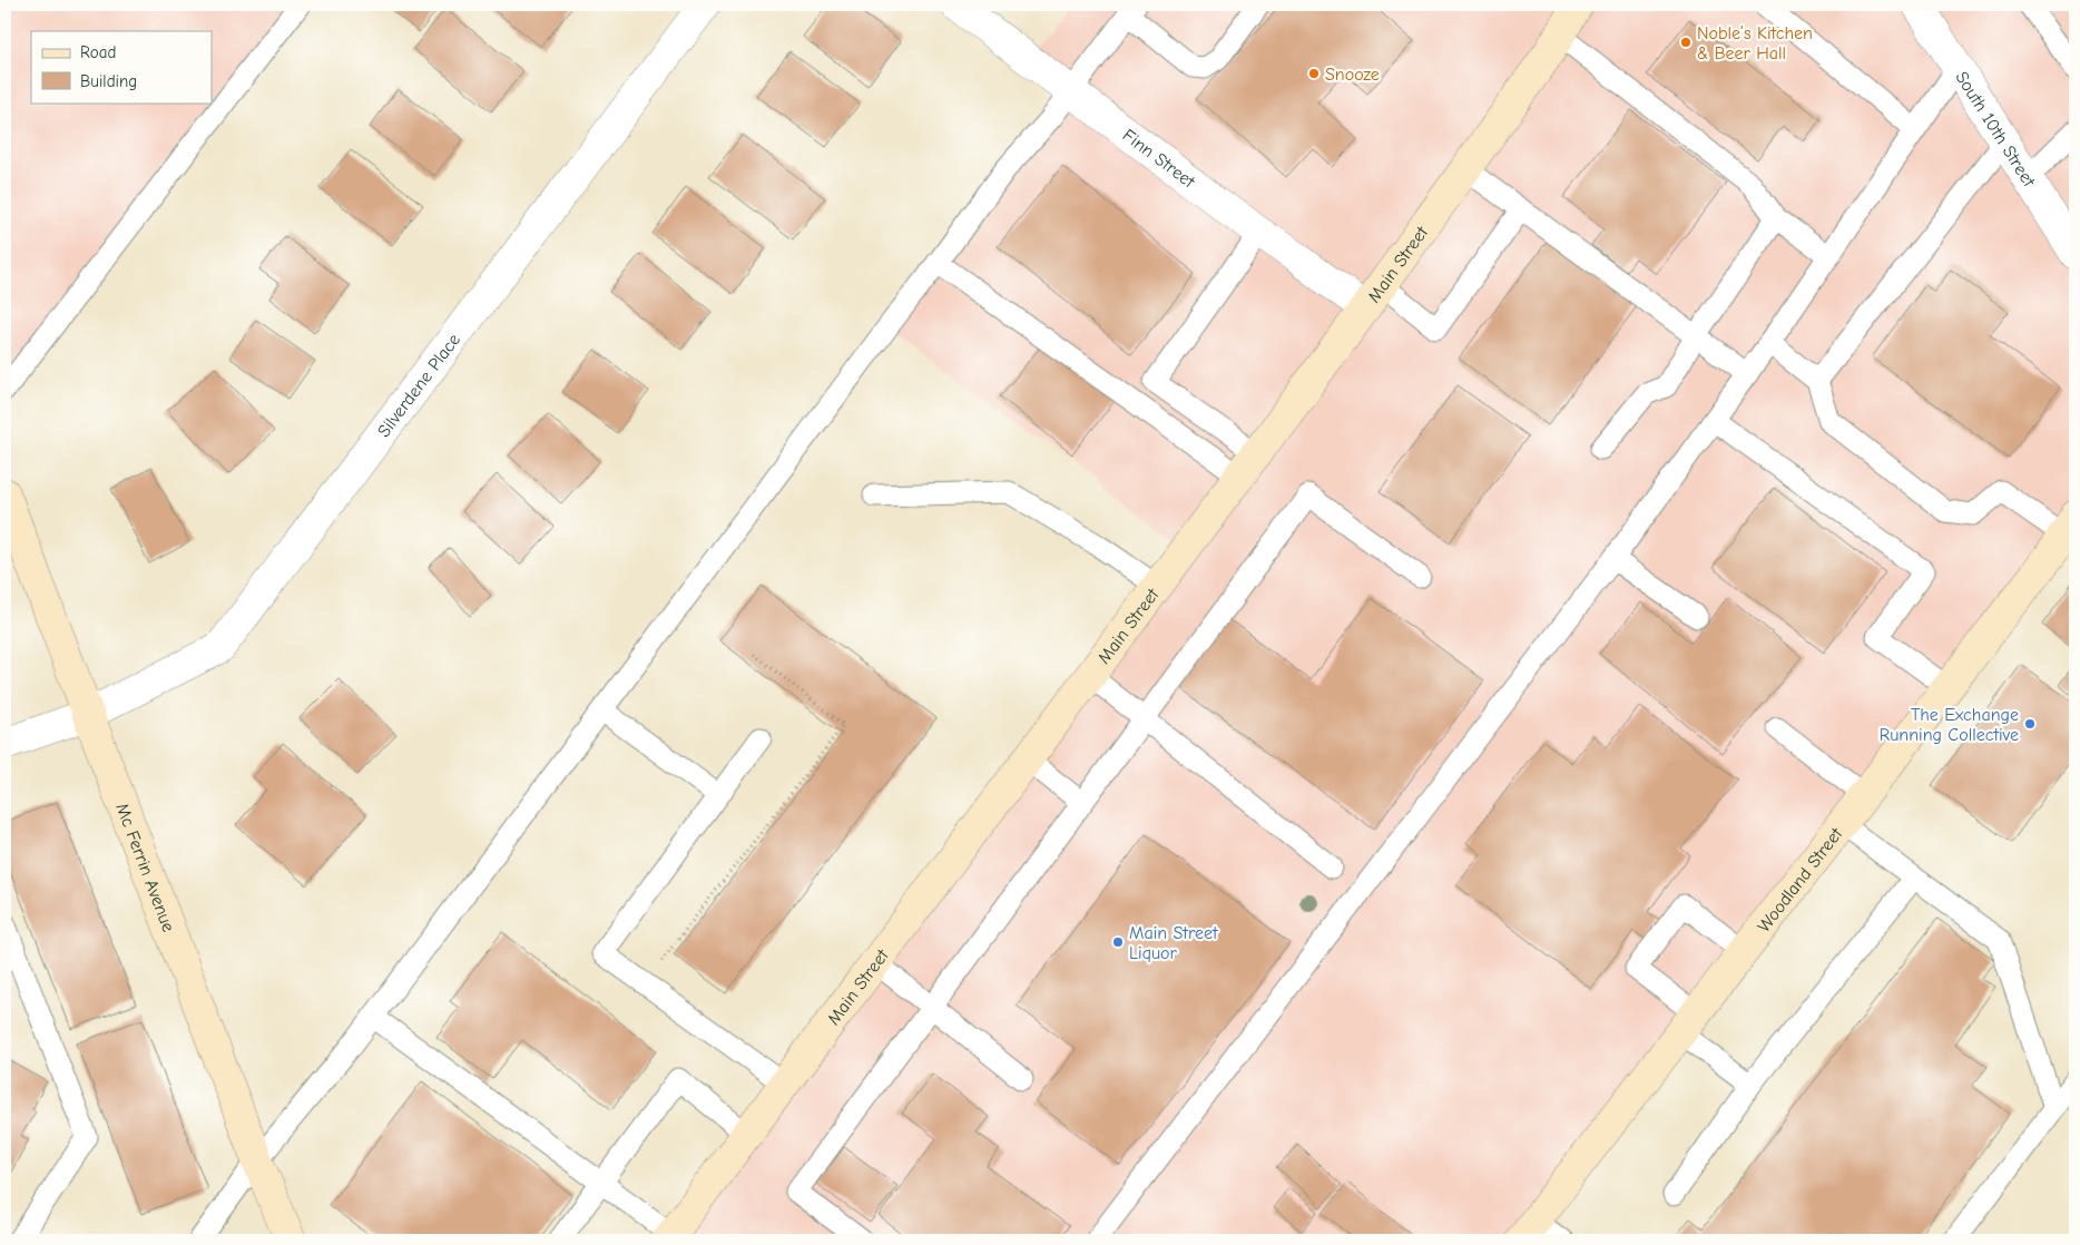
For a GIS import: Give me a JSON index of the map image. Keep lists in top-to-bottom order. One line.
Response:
{"streets":{"street":["South 10th Street","Finn Street","Main Street","Silverdene Place","Mc Ferrin Avenue","Woodland Street"]},"crossings":[["Finn Street","Main Street"],["Silverdene Place","Mc Ferrin Avenue"]],"places":["Noble’s Kitchen & Beer Hall","Snooze","The Exchange Running Collective","Main Street Liquor"],"legend":["Road","Building"]}
